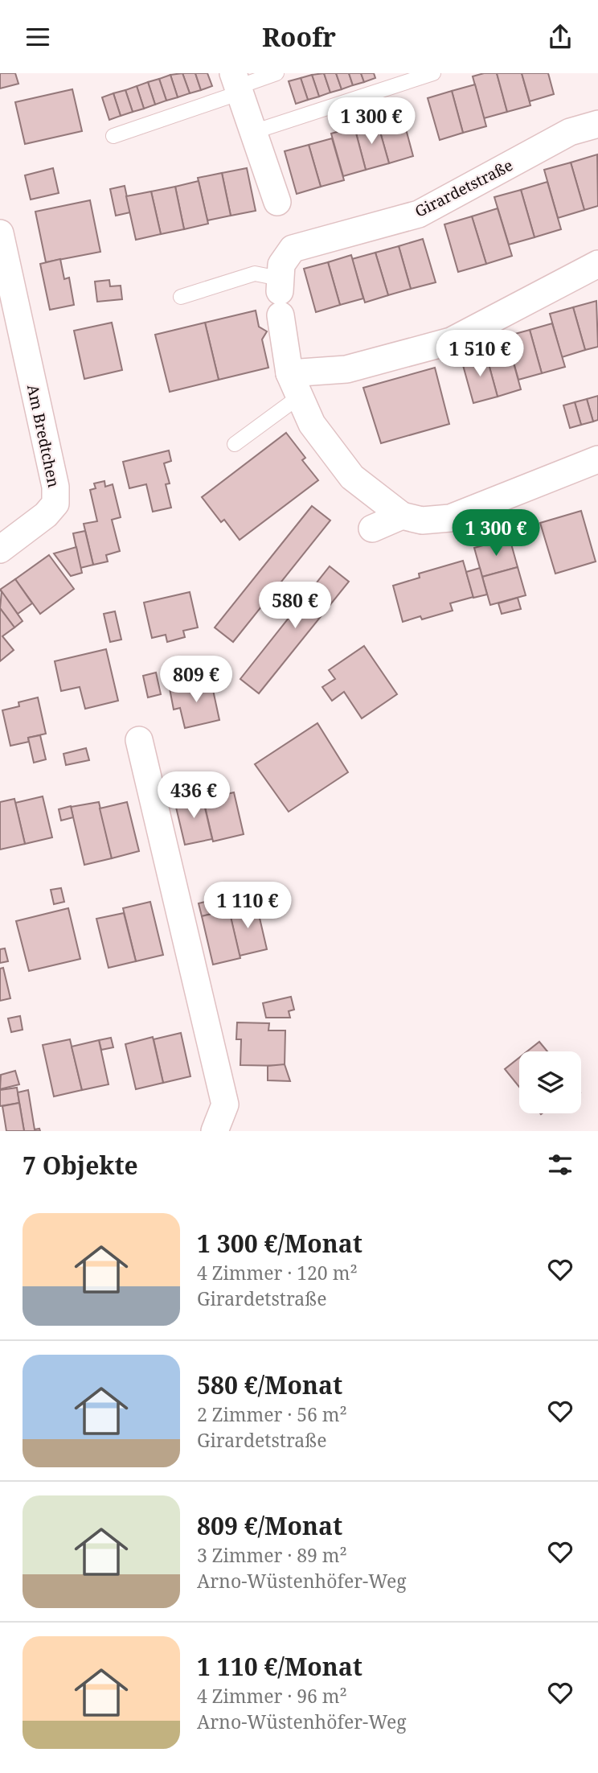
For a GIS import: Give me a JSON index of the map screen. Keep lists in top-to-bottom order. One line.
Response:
{"streets":{"street":["Girardetstraße","Am Bredtchen"]},"page":{"header":"Roofr","price":["1 300 €","1 510 €","1 300 €","580 €","809 €","436 €","1 110 €"],"heading":"7 Objekte","list":[{"name":"1 300 €/Monat","note":"4 Zimmer · 120 m² · Girardetstraße"},{"name":"580 €/Monat","note":"2 Zimmer · 56 m² · Girardetstraße"},{"name":"809 €/Monat","note":"3 Zimmer · 89 m² · Arno-Wüstenhöfer-Weg"},{"name":"1 110 €/Monat","note":"4 Zimmer · 96 m² · Arno-Wüstenhöfer-Weg"}]}}
